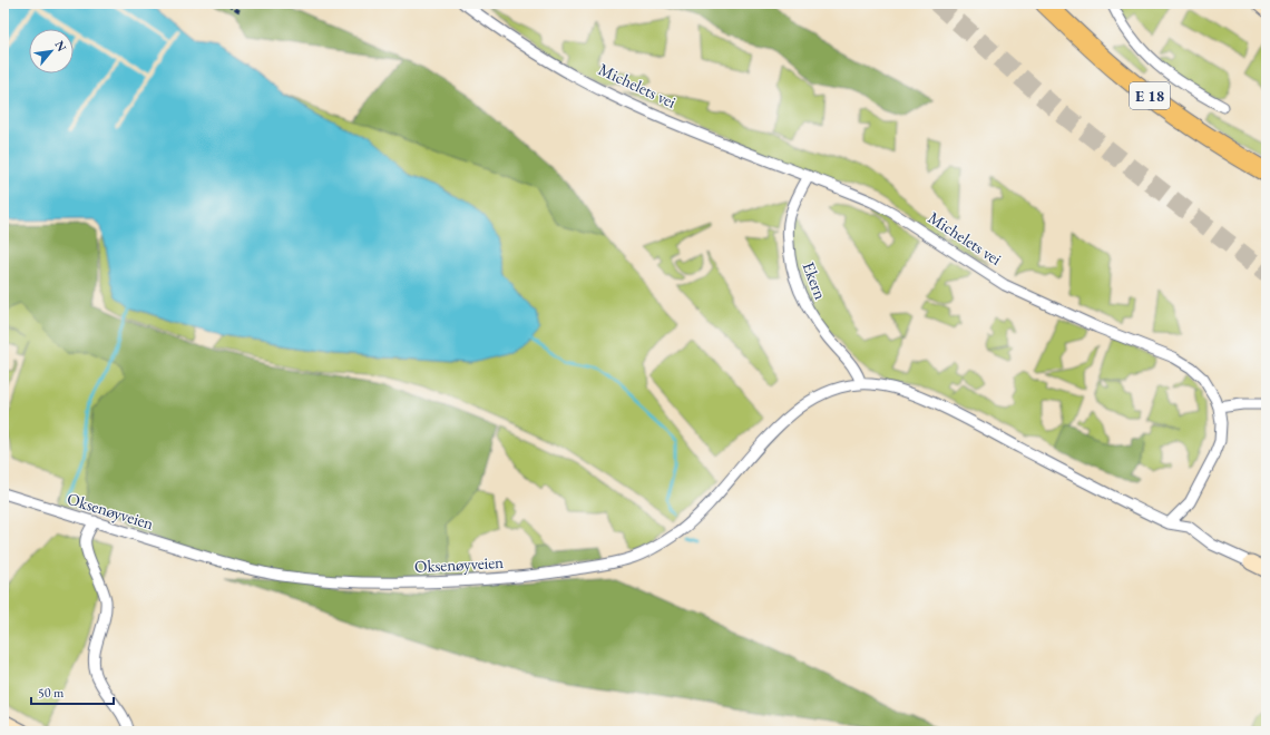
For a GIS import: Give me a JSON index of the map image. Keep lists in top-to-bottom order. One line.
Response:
{"streets":{"highway":["E 18"],"street":["Michelets vei","Ekern","Oksenøyveien"]},"crossings":[["Michelets vei","Ekern"],["Michelets vei","Oksenøyveien"],["Ekern","Oksenøyveien"]],"scale_bar":"50 m","north":"top right"}
